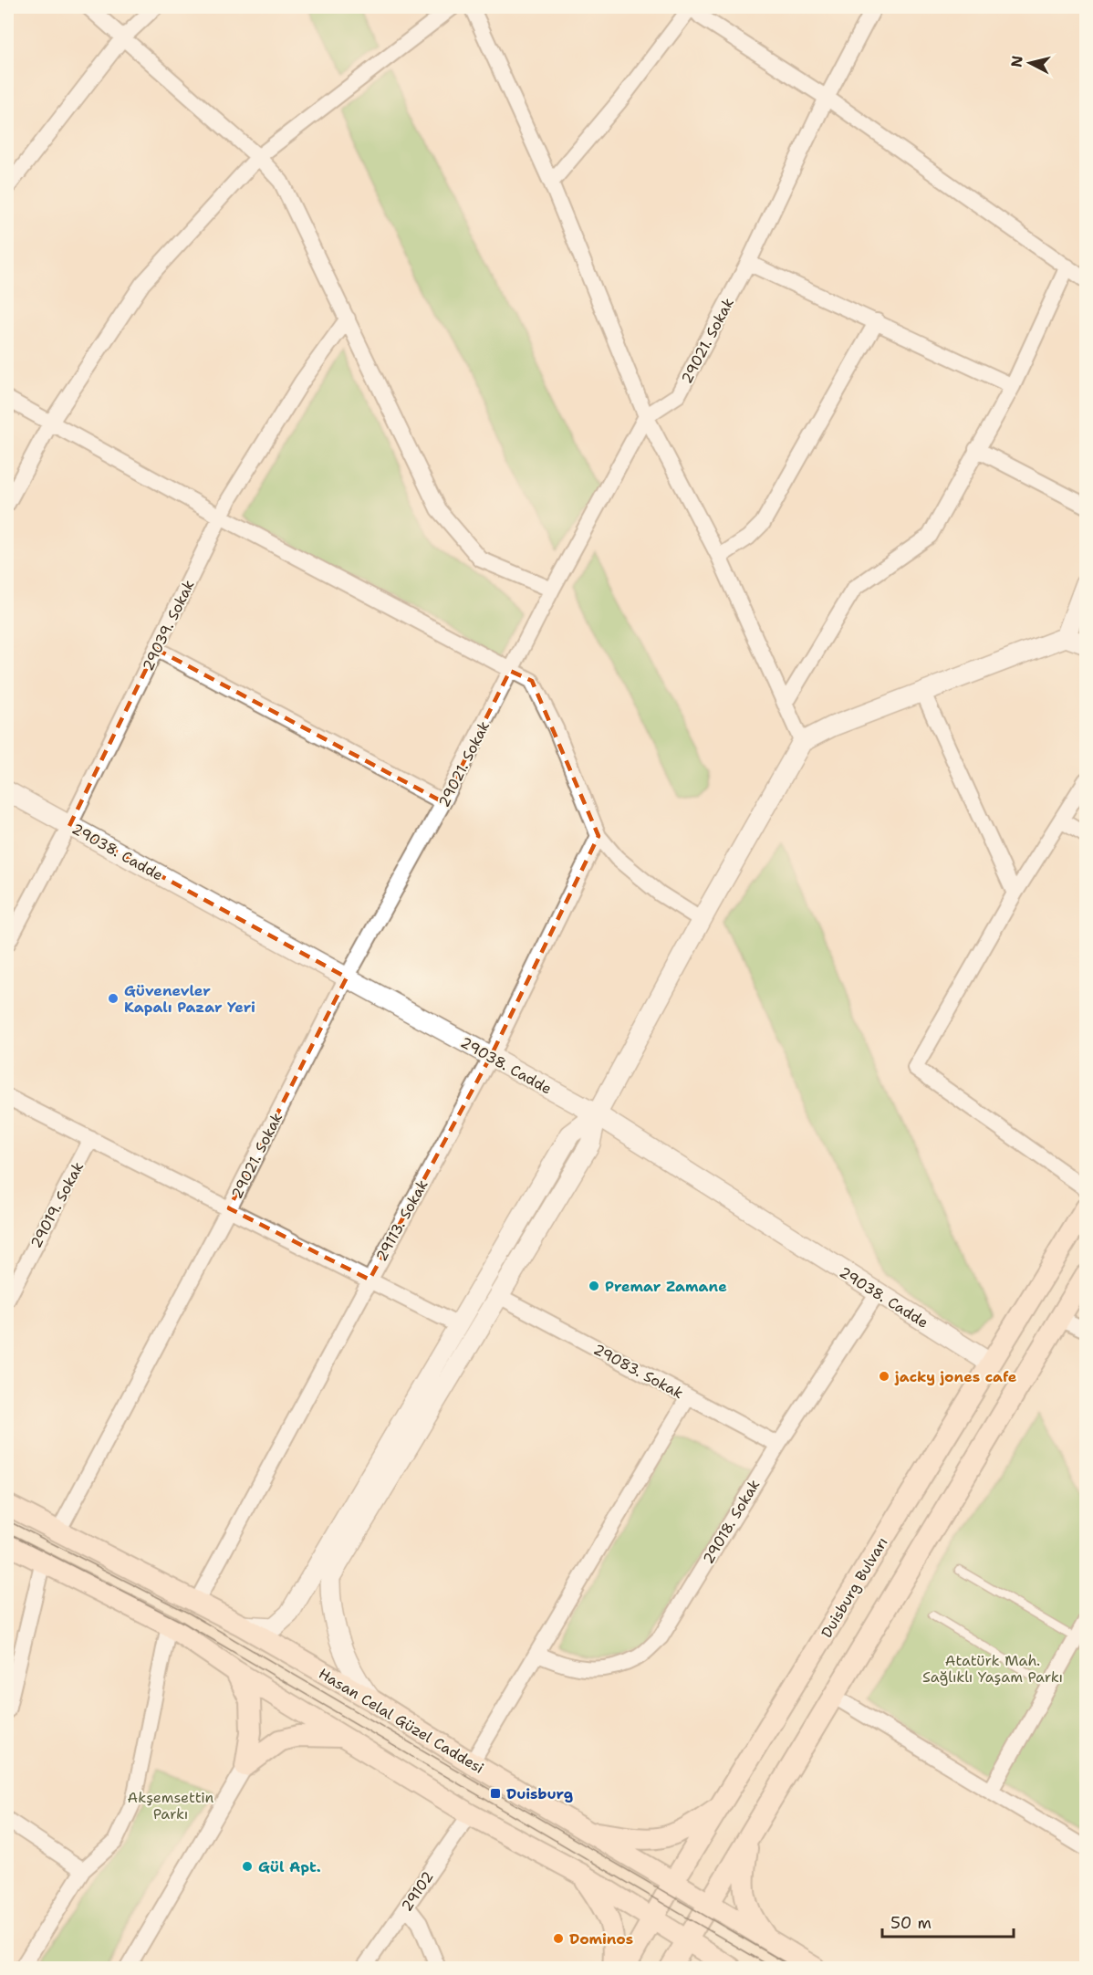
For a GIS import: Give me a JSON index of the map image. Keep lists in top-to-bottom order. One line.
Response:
{"streets":{"main road":["Duisburg Bulvarı","Hasan Celal Güzel Caddesi"],"street":["29021. Sokak","29039. Sokak","29038. Cadde","29019. Sokak","29113. Sokak","29083. Sokak","29018. Sokak","29102"]},"crossings":[["29021. Sokak","29038. Cadde"],["29021. Sokak","Hasan Celal Güzel Caddesi"],["29039. Sokak","29038. Cadde"],["29038. Cadde","29113. Sokak"],["29038. Cadde","29018. Sokak"],["29038. Cadde","Duisburg Bulvarı"],["29113. Sokak","Hasan Celal Güzel Caddesi"],["29083. Sokak","29018. Sokak"],["Duisburg Bulvarı","Hasan Celal Güzel Caddesi"]],"parks":["Atatürk Mah. Sağlıklı Yaşam Parkı","Akşemsettin Parkı"],"places":{"other":["Güvenevler Kapalı Pazar Yeri","Premar Zamane","jacky jones cafe","Gül Apt.","Dominos"],"transit":["Duisburg"]},"scale_bar":"50 m","north":"left"}
